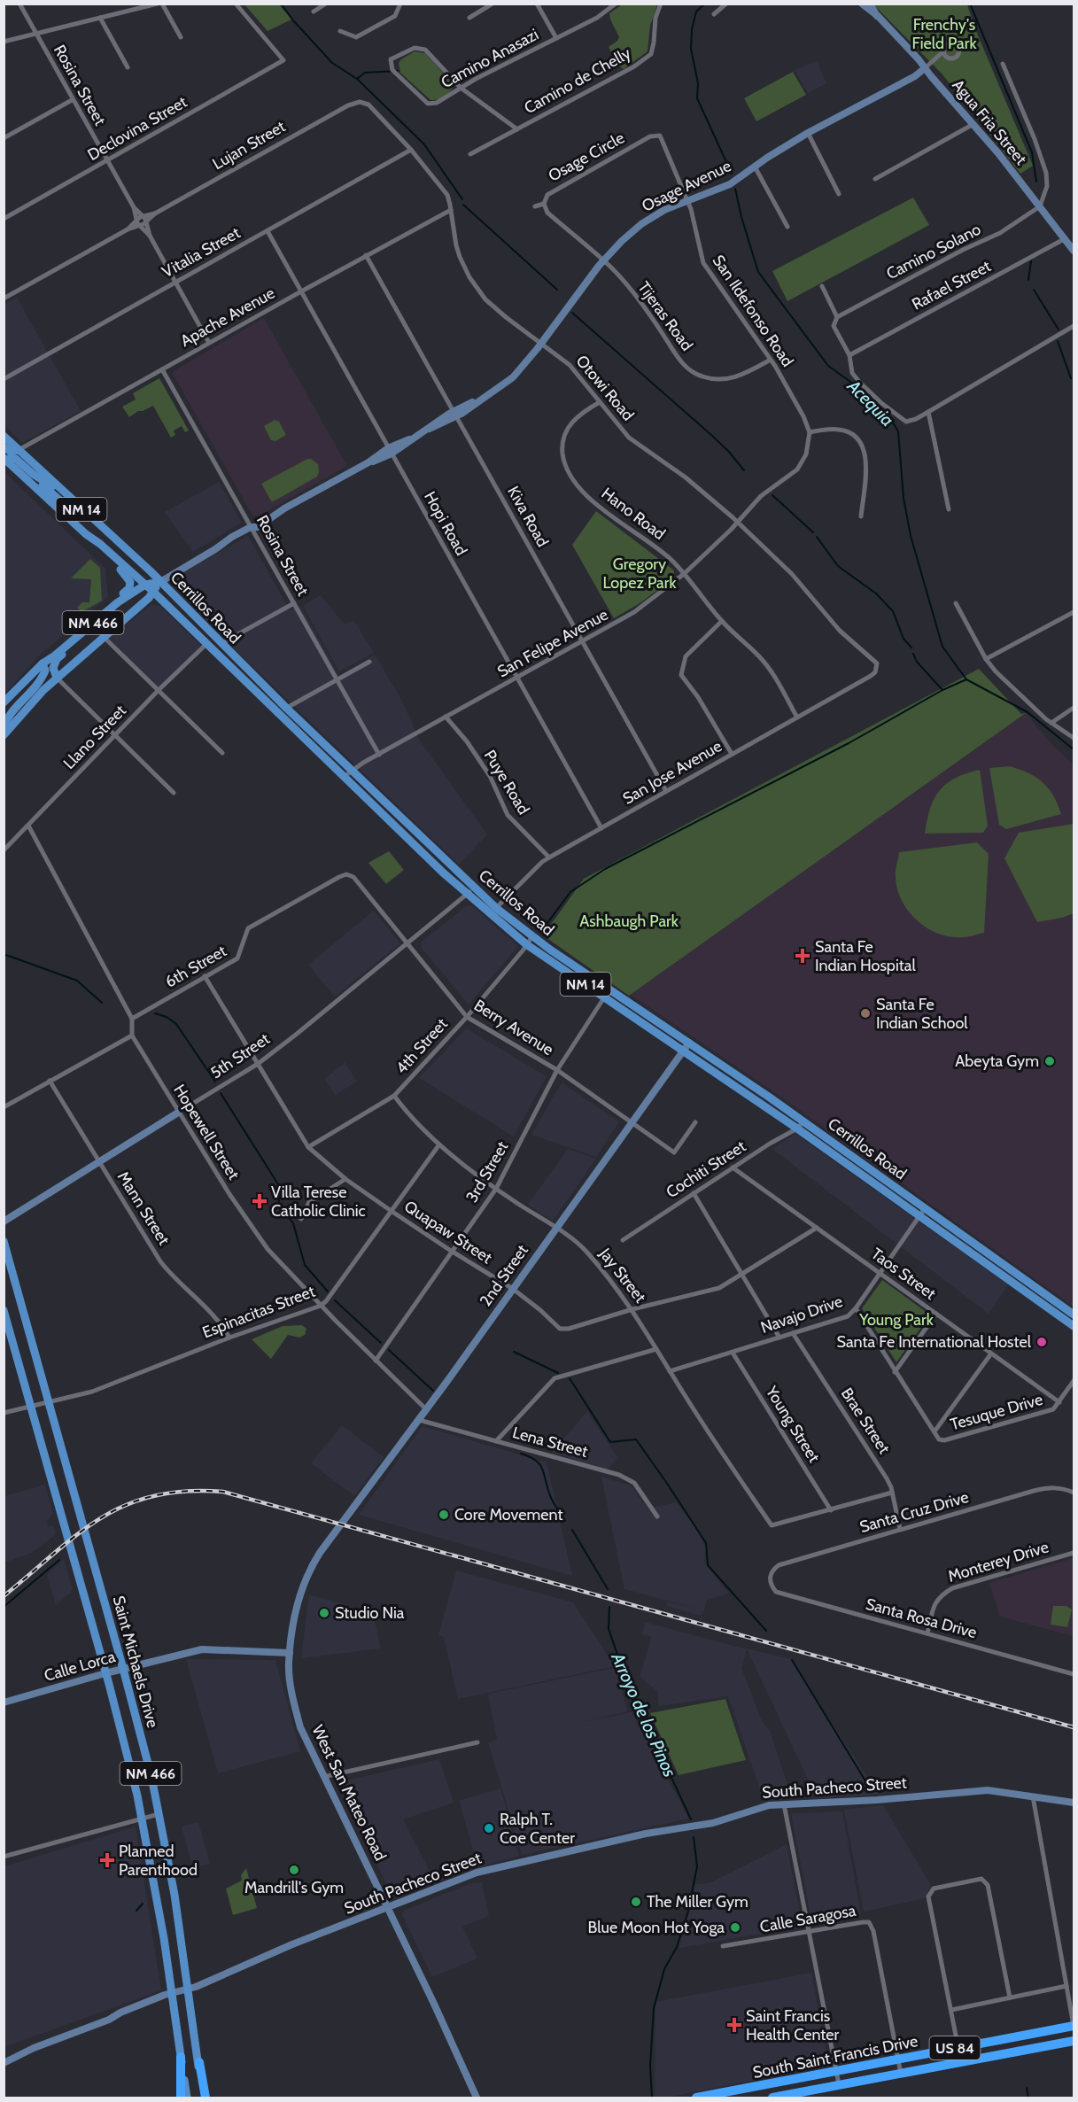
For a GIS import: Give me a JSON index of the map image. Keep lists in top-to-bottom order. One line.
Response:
{"streets":{"highway":["US 84","South Saint Francis Drive"],"main road":["NM 14","Cerrillos Road","NM 466","Saint Michaels Drive"],"street":["Camino Anasazi","Camino de Chelly","Rosina Street","Agua Fria Street","Declovina Street","Lujan Street","Osage Circle","Osage Avenue","Camino Solano","Vitalia Street","Rafael Street","San Ildefonso Road","Tijeras Road","Apache Avenue","Otowi Road","Hano Road","Kiva Road","Hopi Road","San Felipe Avenue","Llano Street","San Jose Avenue","Puye Road","6th Street","Berry Avenue","4th Street","5th Street","Hopewell Street","Cochiti Street","3rd Street","Mann Street","Quapaw Street","Taos Street","2nd Street","Jay Street","Espinacitas Street","Navajo Drive","Tesuque Drive","Brae Street","Young Street","Lena Street","Santa Cruz Drive","Monterey Drive","Santa Rosa Drive","Calle Lorca","South Pacheco Street","West San Mateo Road","Calle Saragosa"]},"crossings":[["Rosina Street","Declovina Street"],["Rosina Street","Lujan Street"],["Rosina Street","Osage Avenue"],["Rosina Street","Vitalia Street"],["Rosina Street","Apache Avenue"],["Rosina Street","San Felipe Avenue"],["Agua Fria Street","Osage Avenue"],["Agua Fria Street","Camino Solano"],["Agua Fria Street","Rafael Street"],["Lujan Street","Otowi Road"],["Osage Circle","Osage Avenue"],["Osage Circle","San Ildefonso Road"],["Osage Circle","Tijeras Road"],["Osage Avenue","San Ildefonso Road"],["Osage Avenue","Tijeras Road"],["Osage Avenue","Otowi Road"],["Osage Avenue","Kiva Road"],["Osage Avenue","Hopi Road"],["Osage Avenue","Cerrillos Road"],["Osage Avenue","NM 466"],["Vitalia Street","Otowi Road"],["Vitalia Street","Hopi Road"],["San Ildefonso Road","Tijeras Road"],["San Ildefonso Road","San Felipe Avenue"],["Apache Avenue","Otowi Road"],["Apache Avenue","Kiva Road"],["Apache Avenue","Hopi Road"],["Apache Avenue","Cerrillos Road"],["Otowi Road","Hano Road"],["Otowi Road","San Felipe Avenue"],["Otowi Road","San Jose Avenue"],["Hano Road","San Felipe Avenue"],["Hano Road","San Jose Avenue"],["Kiva Road","San Felipe Avenue"],["Kiva Road","San Jose Avenue"],["Hopi Road","San Felipe Avenue"],["Hopi Road","San Jose Avenue"],["Cerrillos Road","NM 466"],["Cerrillos Road","San Felipe Avenue"],["Cerrillos Road","Llano Street"],["Cerrillos Road","San Jose Avenue"],["Cerrillos Road","4th Street"],["Cerrillos Road","5th Street"],["Cerrillos Road","Cochiti Street"],["Cerrillos Road","3rd Street"],["Cerrillos Road","2nd Street"],["Cerrillos Road","Navajo Drive"],["San Felipe Avenue","Puye Road"],["San Jose Avenue","Puye Road"],["6th Street","Berry Avenue"],["6th Street","Quapaw Street"],["Berry Avenue","4th Street"],["Berry Avenue","5th Street"],["Berry Avenue","3rd Street"],["Berry Avenue","2nd Street"],["4th Street","Quapaw Street"],["4th Street","Jay Street"],["5th Street","Hopewell Street"],["5th Street","Mann Street"],["5th Street","Quapaw Street"],["Hopewell Street","3rd Street"],["Hopewell Street","2nd Street"],["Hopewell Street","Espinacitas Street"],["Cochiti Street","Taos Street"],["3rd Street","Quapaw Street"],["3rd Street","Jay Street"],["Mann Street","Espinacitas Street"],["Quapaw Street","Taos Street"],["Quapaw Street","2nd Street"],["Quapaw Street","Jay Street"],["Quapaw Street","Espinacitas Street"],["Taos Street","Navajo Drive"],["Taos Street","Tesuque Drive"],["2nd Street","Jay Street"],["2nd Street","Lena Street"],["2nd Street","West San Mateo Road"],["Jay Street","Espinacitas Street"],["Jay Street","Navajo Drive"],["Jay Street","Young Street"],["Espinacitas Street","Saint Michaels Drive"],["Navajo Drive","Tesuque Drive"],["Navajo Drive","Brae Street"],["Navajo Drive","Young Street"],["Brae Street","Santa Cruz Drive"],["Santa Cruz Drive","Santa Rosa Drive"],["Monterey Drive","Santa Rosa Drive"],["Saint Michaels Drive","Calle Lorca"],["Saint Michaels Drive","South Pacheco Street"],["Calle Lorca","West San Mateo Road"],["South Pacheco Street","West San Mateo Road"],["Calle Saragosa","South Saint Francis Drive"]],"water":["Acequia","Arroyo de los Pinos"],"parks":["Frenchy's Field Park","Gregory Lopez Park","Ashbaugh Park","Young Park"],"places":{"health":["Santa Fe Indian Hospital","Villa Terese Catholic Clinic","Planned Parenthood","Saint Francis Health Center"],"other":["Santa Fe Indian School","Abeyta Gym","Santa Fe International Hostel","Core Movement","Studio Nia","Ralph T. Coe Center","Mandrill's Gym","The Miller Gym","Blue Moon Hot Yoga"]}}
